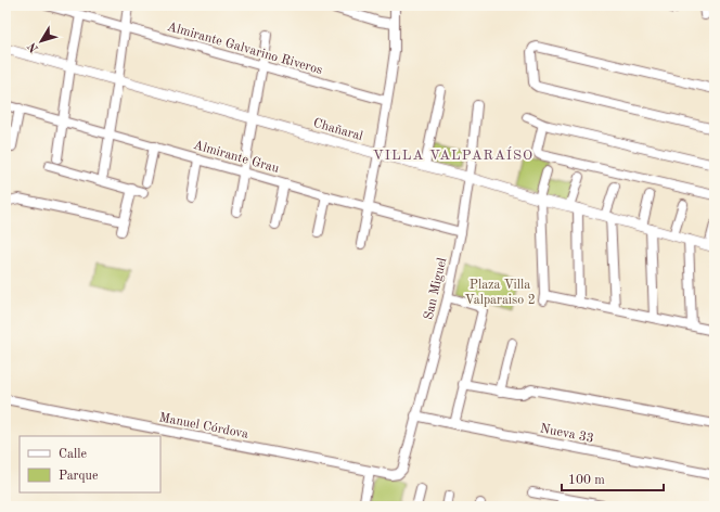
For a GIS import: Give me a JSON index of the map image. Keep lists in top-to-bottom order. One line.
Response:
{"streets":{"street":["Almirante Galvarino Riveros","Chañaral","Almirante Grau","San Miguel","Manuel Córdova","Nueva 33"]},"crossings":[["Chañaral","San Miguel"],["Almirante Grau","San Miguel"],["San Miguel","Manuel Córdova"],["San Miguel","Nueva 33"]],"districts":["VILLA VALPARAÍSO"],"parks":["Plaza Villa Valparaiso 2"],"legend":["Calle","Parque"],"scale_bar":"100 m","north":"bottom left"}
